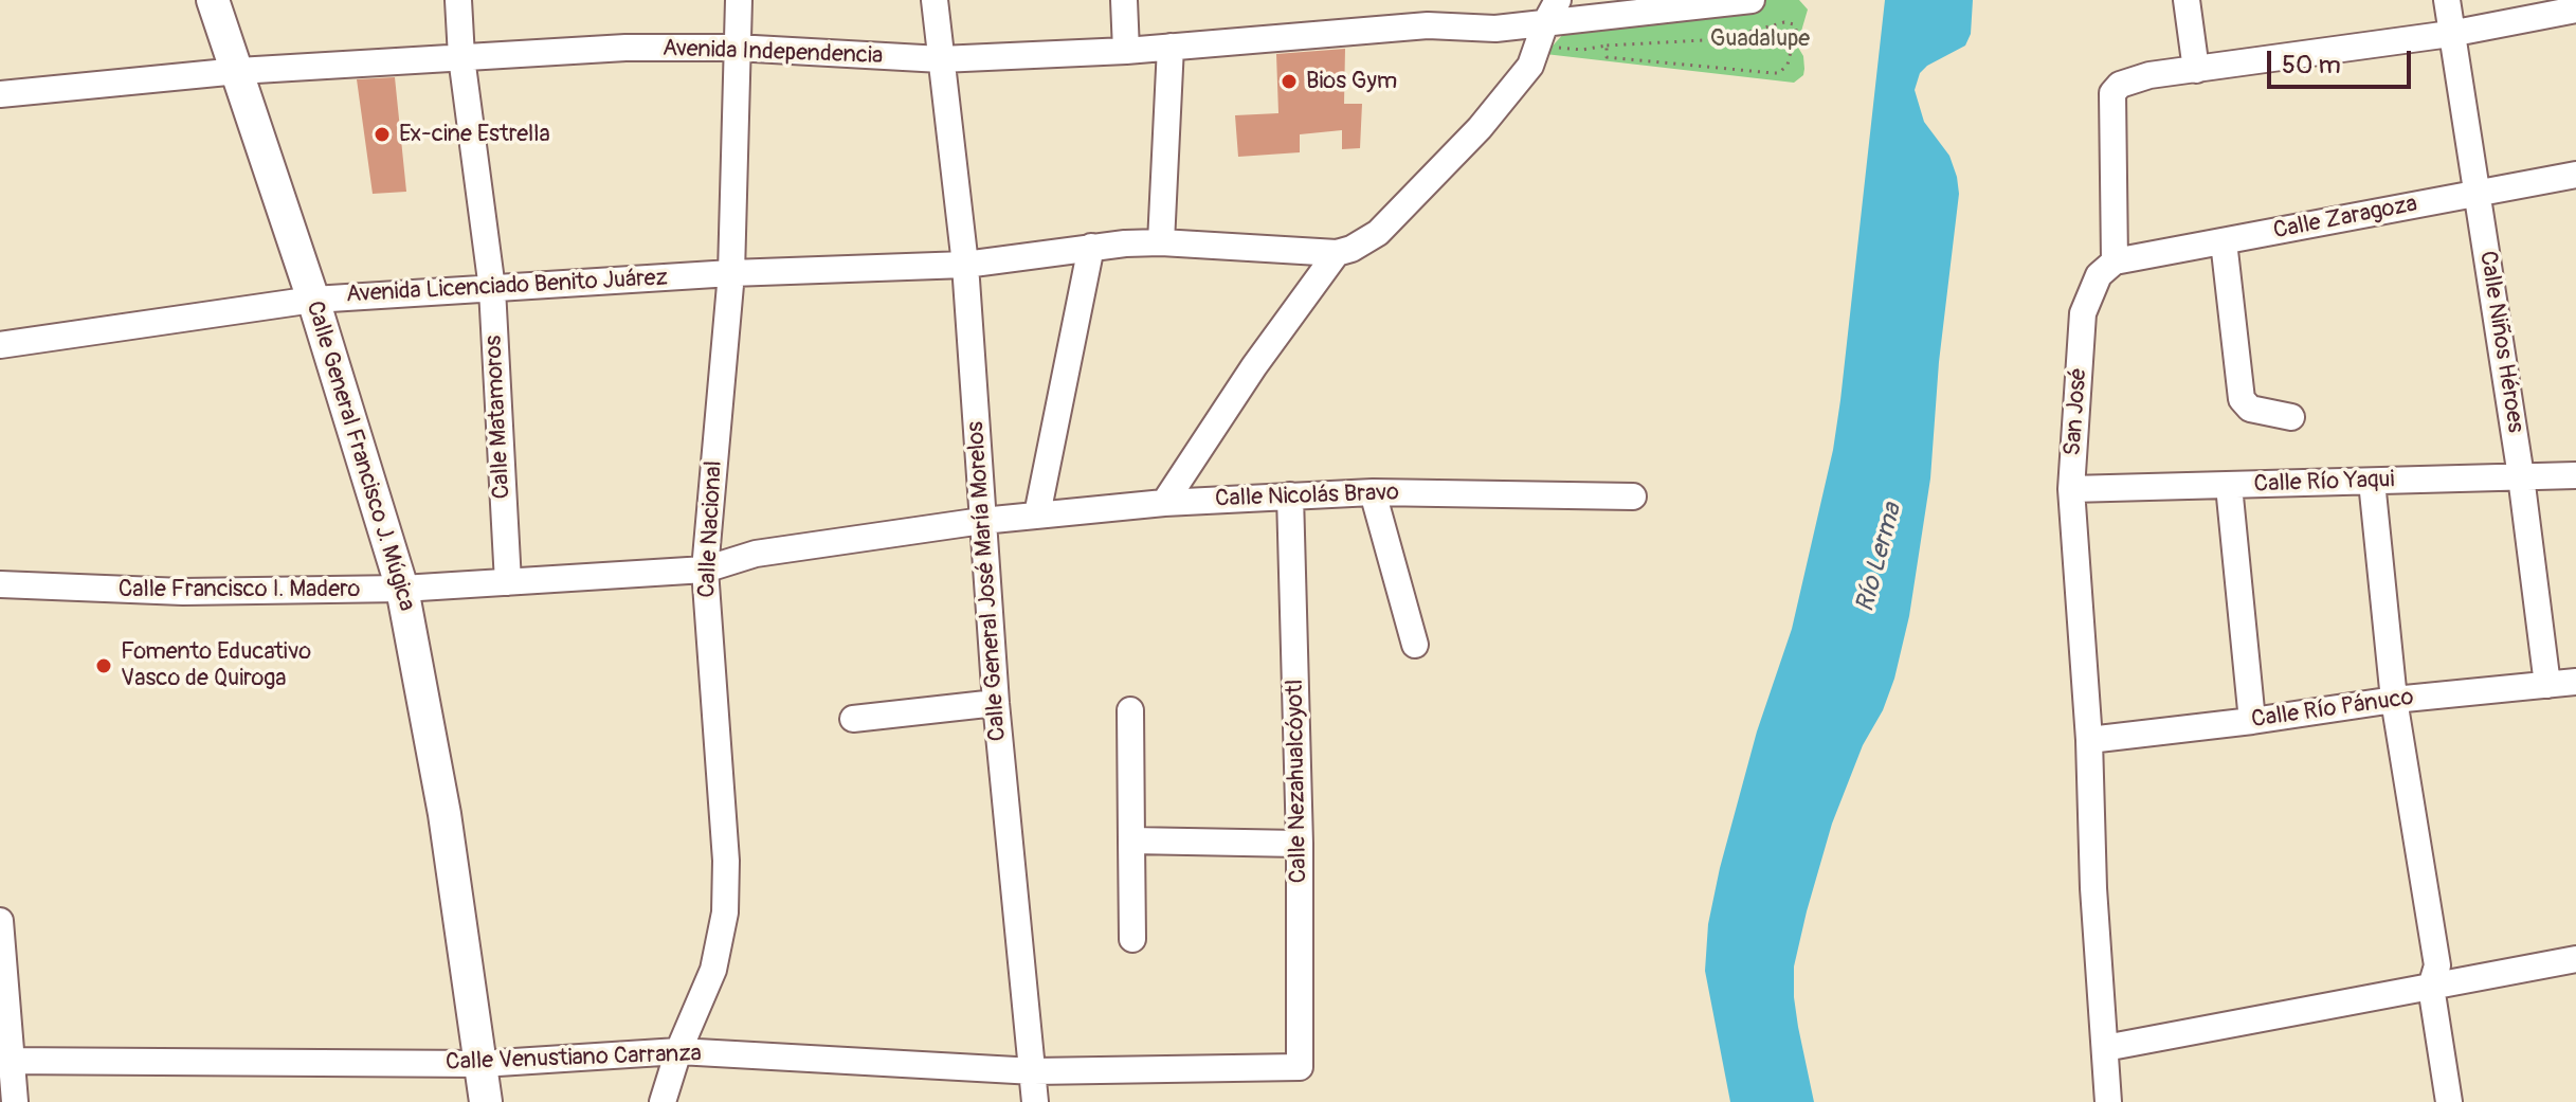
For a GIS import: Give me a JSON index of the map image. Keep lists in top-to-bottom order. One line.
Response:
{"streets":{"main road":["Calle General Francisco J. Múgica"],"street":["Avenida Independencia","Calle Zaragoza","Avenida Licenciado Benito Juárez","Calle Niños Héroes","San José","Calle Matamoros","Calle Río Yaqui","Calle Nicolás Bravo","Calle Nacional","Calle General José María Morelos","Calle Francisco I. Madero","Calle Río Pánuco","Calle Nezahualcóyotl","Calle Venustiano Carranza"]},"crossings":[["Avenida Independencia","Calle Matamoros"],["Avenida Independencia","Calle General Francisco J. Múgica"],["Avenida Independencia","Calle Nacional"],["Avenida Independencia","Calle General José María Morelos"],["Calle Zaragoza","Calle Niños Héroes"],["Calle Zaragoza","San José"],["Avenida Licenciado Benito Juárez","Calle Matamoros"],["Avenida Licenciado Benito Juárez","Calle General Francisco J. Múgica"],["Avenida Licenciado Benito Juárez","Calle Nacional"],["Avenida Licenciado Benito Juárez","Calle General José María Morelos"],["Calle Niños Héroes","Calle Río Yaqui"],["Calle Niños Héroes","Calle Río Pánuco"],["San José","Calle Río Yaqui"],["San José","Calle Río Pánuco"],["Calle Matamoros","Calle Francisco I. Madero"],["Calle General Francisco J. Múgica","Calle Francisco I. Madero"],["Calle General Francisco J. Múgica","Calle Venustiano Carranza"],["Calle Nicolás Bravo","Calle General José María Morelos"],["Calle Nicolás Bravo","Calle Francisco I. Madero"],["Calle Nicolás Bravo","Calle Nezahualcóyotl"],["Calle Nacional","Calle Francisco I. Madero"],["Calle Nacional","Calle Venustiano Carranza"],["Calle General José María Morelos","Calle Francisco I. Madero"],["Calle General José María Morelos","Calle Venustiano Carranza"],["Calle Nezahualcóyotl","Calle Venustiano Carranza"]],"water":["Río Lerma"],"parks":["Guadalupe"],"places":["Bios Gym","Ex-cine Estrella","Fomento Educativo Vasco de Quiroga"],"scale_bar":"50 m"}
